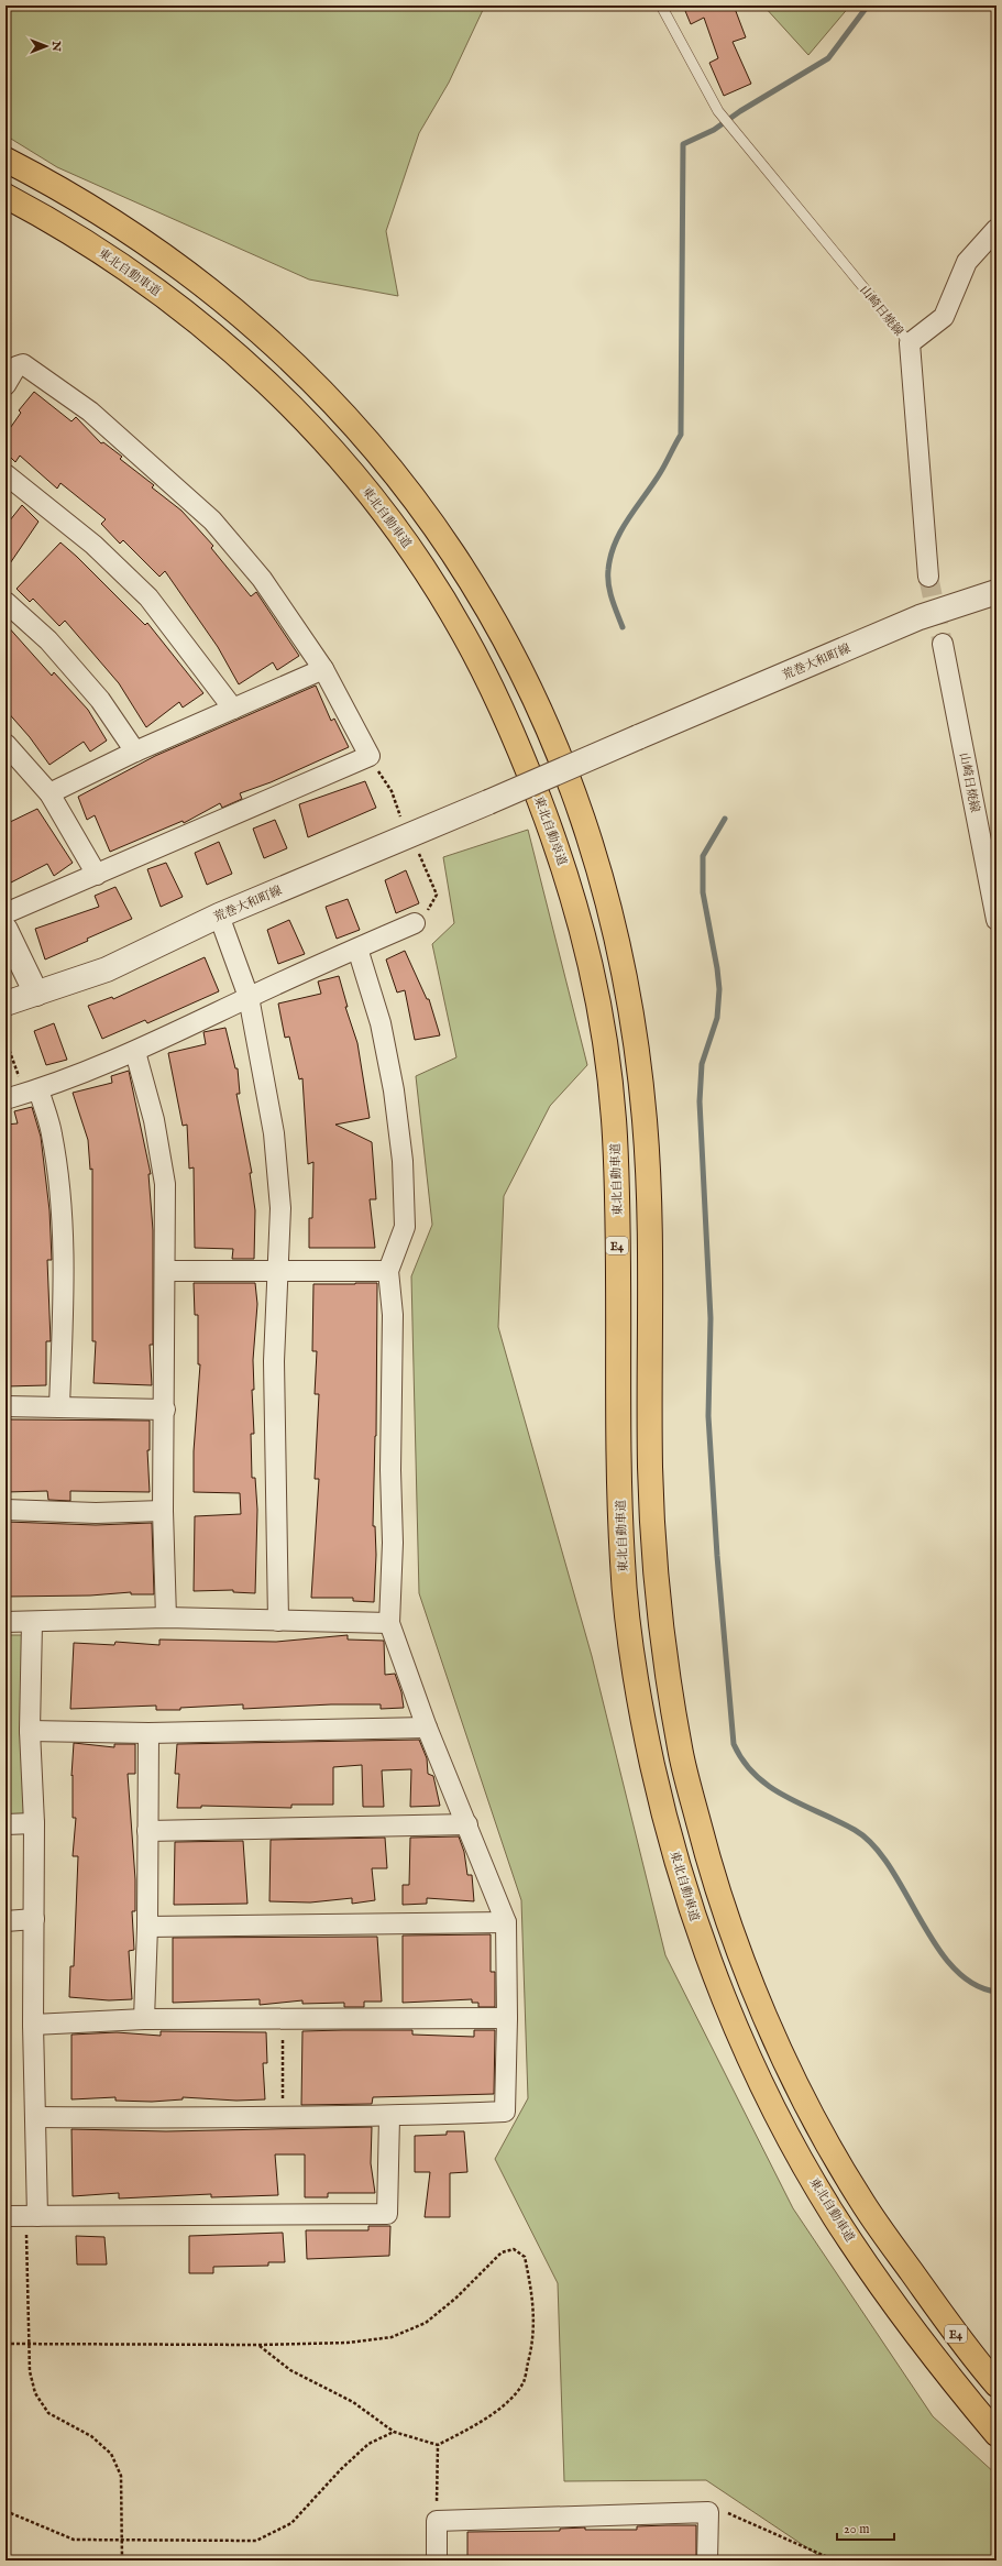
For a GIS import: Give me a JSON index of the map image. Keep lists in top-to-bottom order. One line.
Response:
{"streets":{"highway":["東北自動車道","E4"],"street":["山崎日焼線","荒巻大和町線"]},"scale_bar":"20 m","north":"right"}
